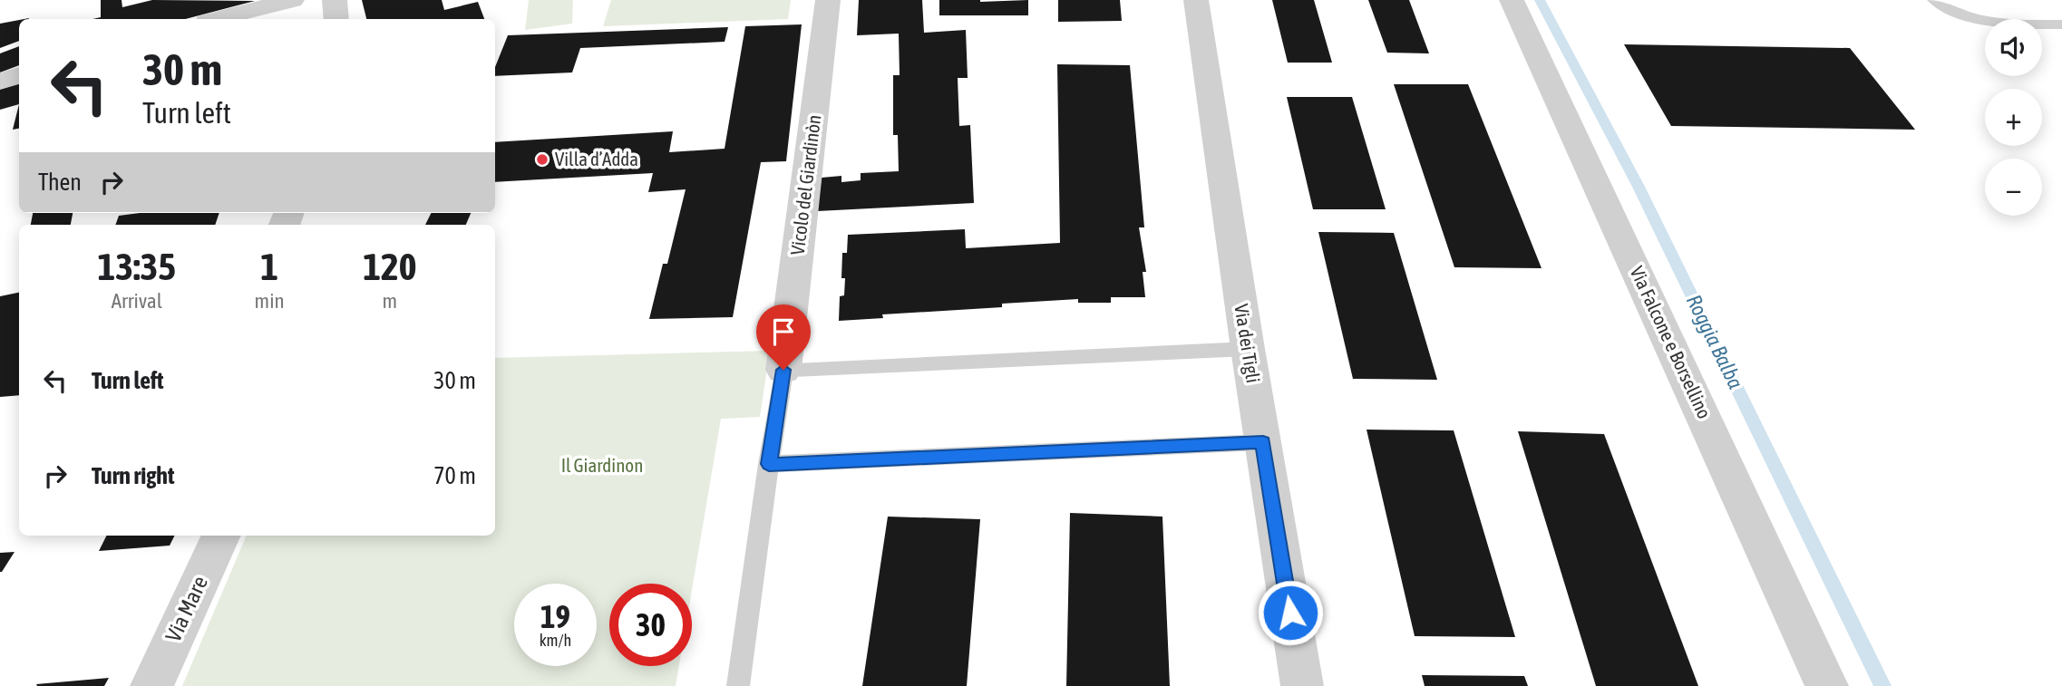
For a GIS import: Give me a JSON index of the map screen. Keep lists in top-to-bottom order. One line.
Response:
{"streets":{"street":["Vicolo del Giardinòn","Via Falcone e Borsellino","Via dei Tigli","Via Mare"]},"water":["Roggia Balba"],"parks":["Il Giardinon"],"places":["Villa d’Adda"],"page":{"map_buttons":["+","−"],"turn":["30 m","Turn left"],"then":"Then","eta":["13:35","Arrival","1","min","120","m"],"list":[{"name":"Turn left","value":"30 m"},{"name":"Turn right","value":"70 m"}],"speed":"19 km/h","limit":"30"}}
